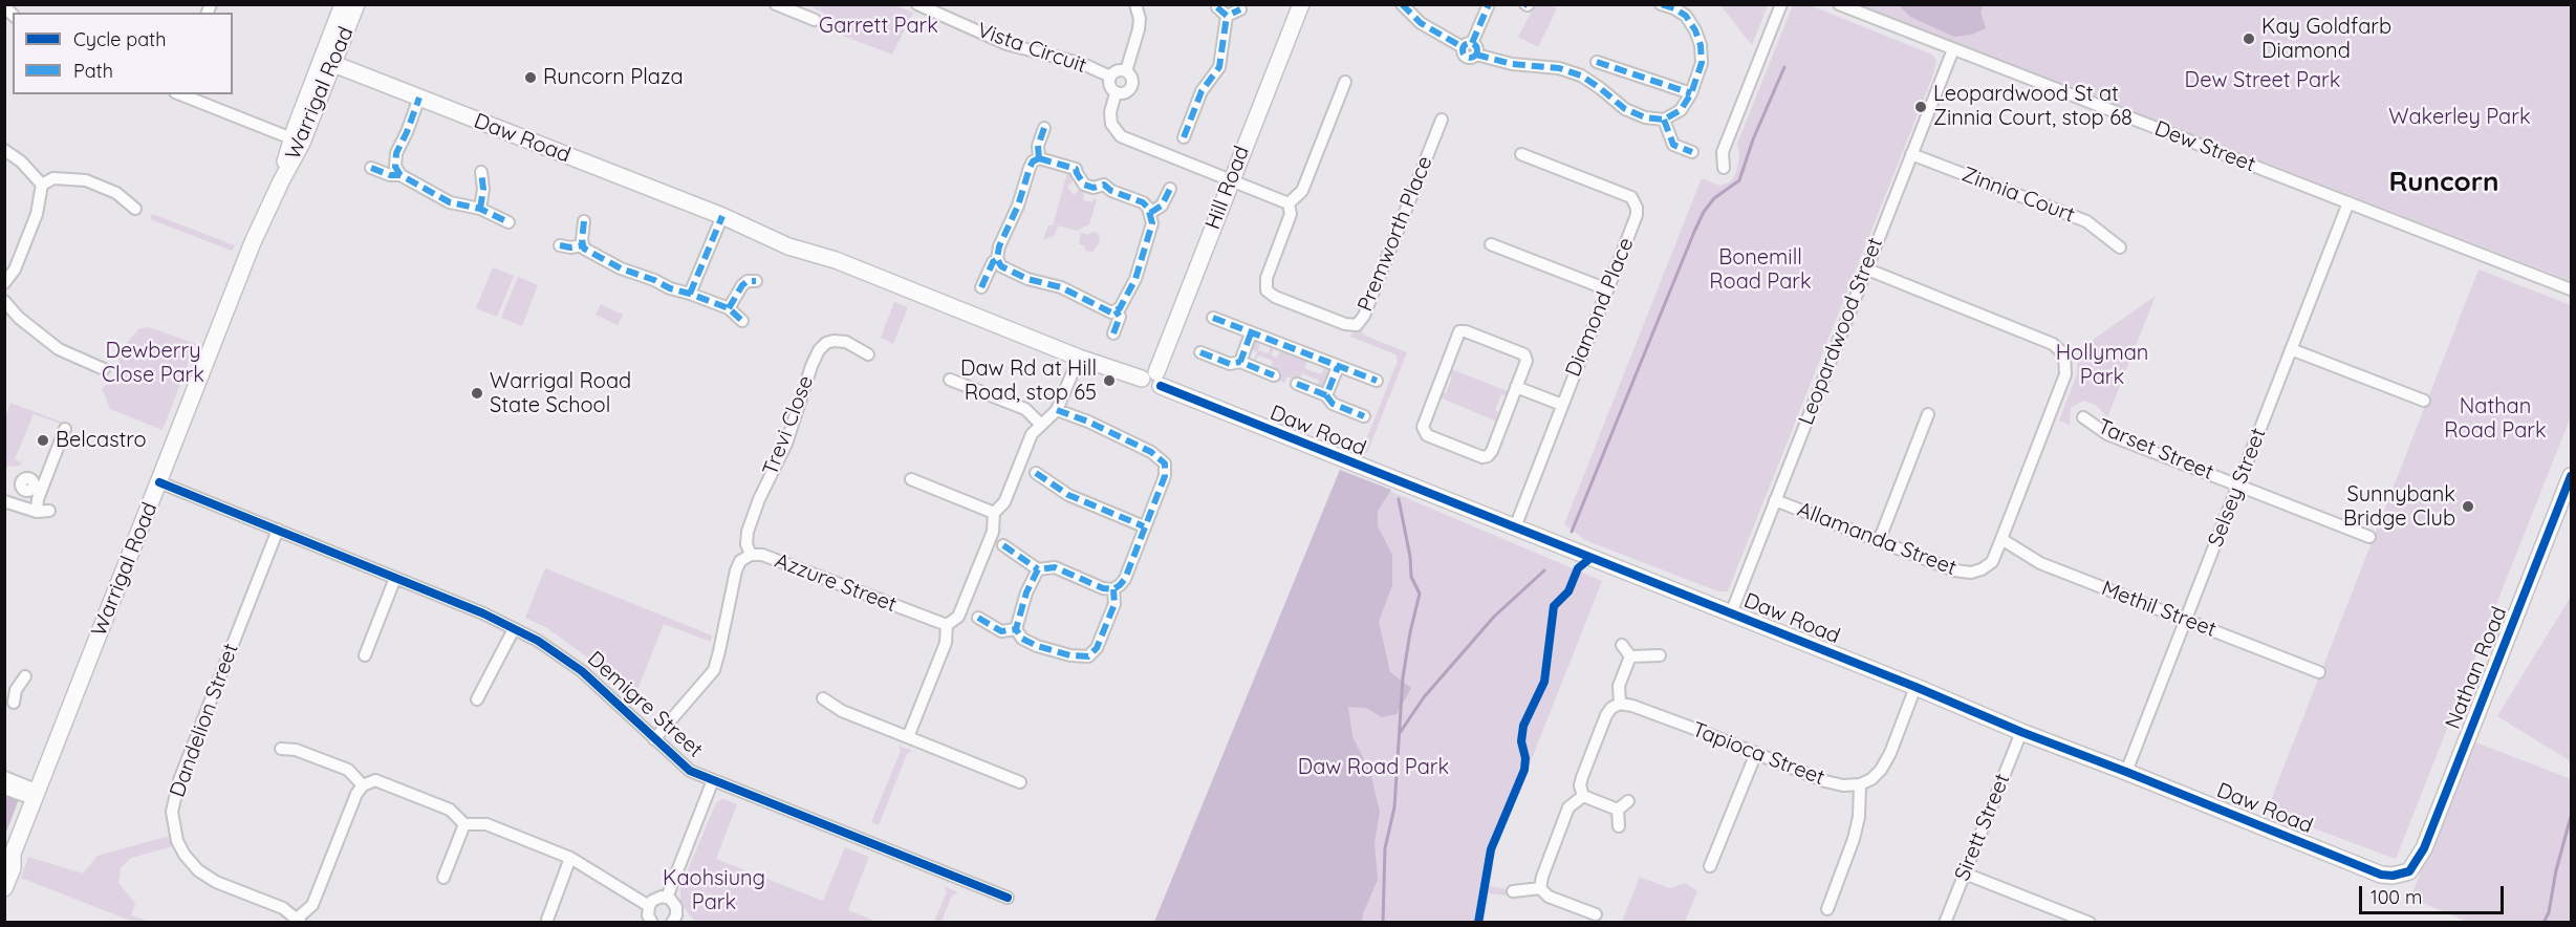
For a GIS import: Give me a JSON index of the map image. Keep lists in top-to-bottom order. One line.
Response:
{"streets":{"street":["Vista Circuit","Warrigal Road","Daw Road","Dew Street","Hill Road","Zinnia Court","Premworth Place","Diamond Place","Leopardwood Street","Trevi Close","Tarset Street","Selsey Street","Allamanda Street","Azzure Street","Methil Street","Nathan Road","Demigre Street","Dandelion Street","Tapioca Street","Sirett Street"]},"crossings":[["Warrigal Road","Daw Road"],["Warrigal Road","Demigre Street"],["Daw Road","Hill Road"],["Daw Road","Diamond Place"],["Daw Road","Leopardwood Street"],["Daw Road","Selsey Street"],["Daw Road","Nathan Road"],["Daw Road","Sirett Street"],["Dew Street","Leopardwood Street"],["Dew Street","Selsey Street"],["Zinnia Court","Leopardwood Street"],["Leopardwood Street","Allamanda Street"],["Trevi Close","Azzure Street"],["Tarset Street","Selsey Street"],["Selsey Street","Methil Street"],["Allamanda Street","Methil Street"],["Azzure Street","Demigre Street"],["Demigre Street","Dandelion Street"]],"districts":["Runcorn"],"parks":["Garrett Park","Dew Street Park","Wakerley Park","Bonemill Road Park","Dewberry Close Park","Hollyman Park","Nathan Road Park","Daw Road Park","Kaohsiung Park"],"places":["Kay Goldfarb Diamond","Runcorn Plaza","Leopardwood St at Zinnia Court, stop 68","Daw Rd at Hill Road, stop 65","Warrigal Road State School","Belcastro","Sunnybank Bridge Club"],"legend":["Cycle path","Path"],"scale_bar":"100 m"}
